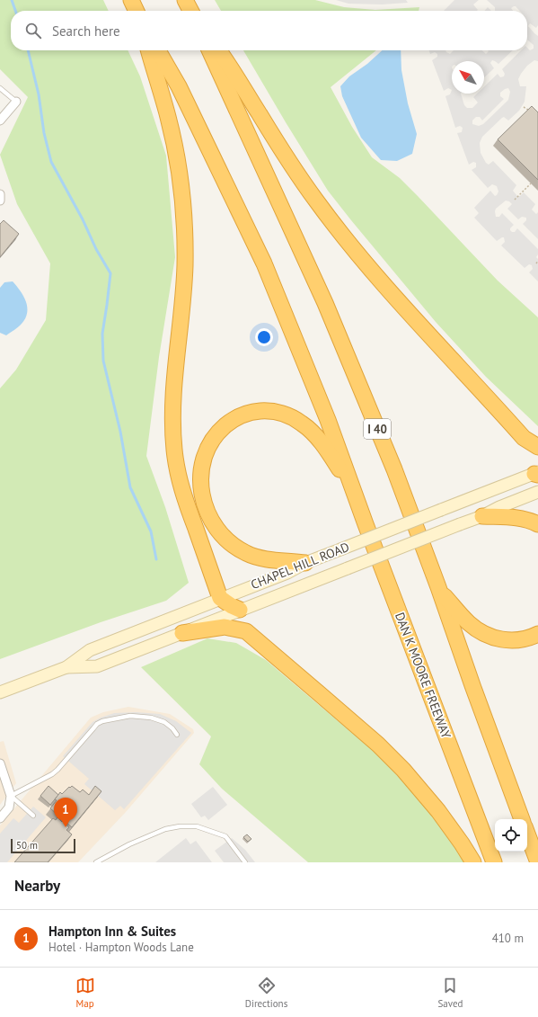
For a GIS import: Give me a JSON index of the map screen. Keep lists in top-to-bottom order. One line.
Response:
{"streets":{"highway":["I 40","DAN K MOORE FREEWAY"],"main road":["CHAPEL HILL ROAD"]},"scale_bar":"50 m","north":"top left","page":{"search":"Search here","pins":"1","scale":"50 m","heading":"Nearby","list":[{"mark":"1","name":"Hampton Inn & Suites","note":"Hotel · Hampton Woods Lane","value":"410 m"}],"nav":["Map","Directions","Saved"]}}
